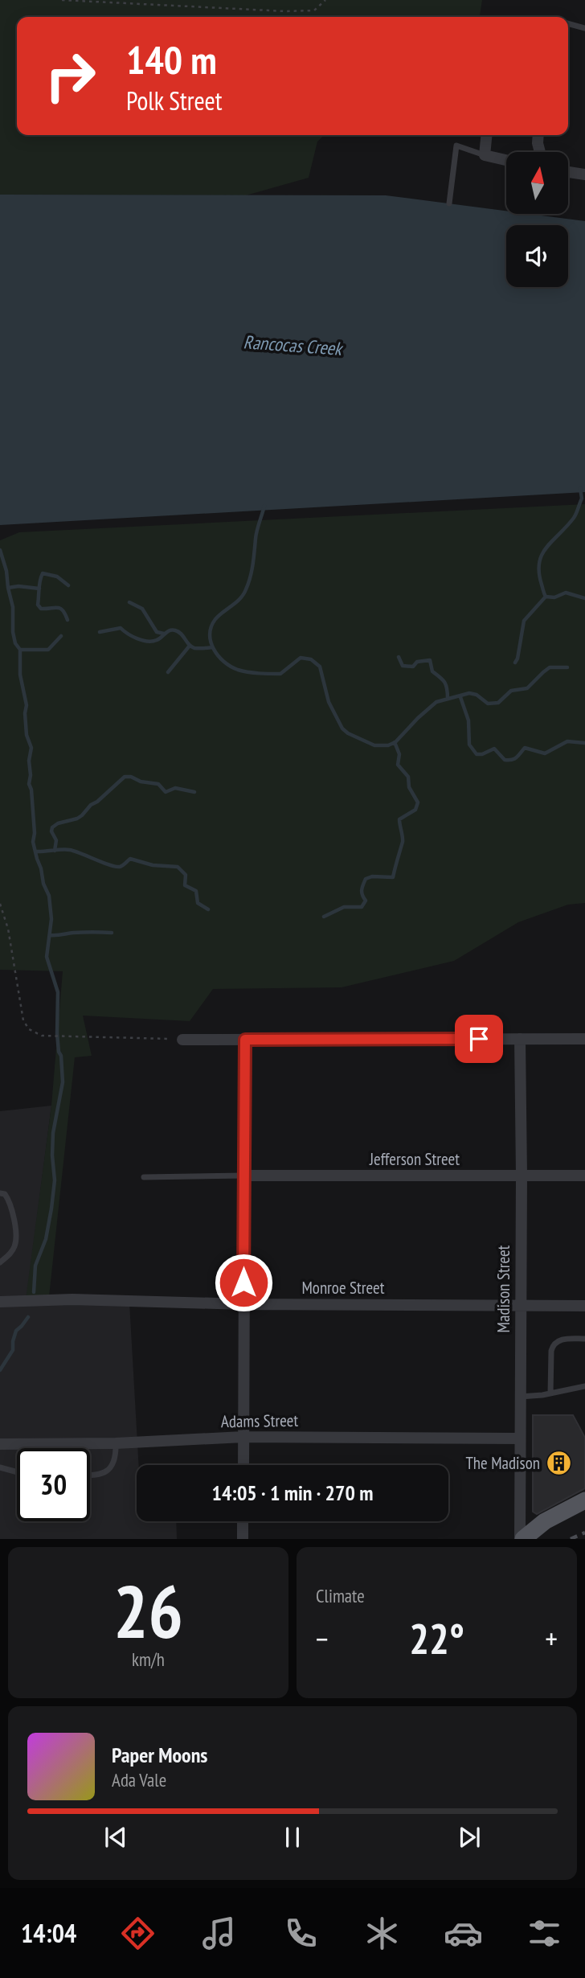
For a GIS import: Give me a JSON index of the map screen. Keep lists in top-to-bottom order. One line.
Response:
{"streets":{"street":["Jefferson Street","Monroe Street","Madison Street","Adams Street"]},"crossings":[["Jefferson Street","Madison Street"],["Monroe Street","Madison Street"],["Madison Street","Adams Street"]],"water":["Rancocas Creek"],"places":{"building":["The Madison"]},"north":"top","page":{"turn":["140 m","Polk Street"],"limit":"30","trip":"14:05 · 1 min · 270 m","tile":[["26","km/h"],"Climate"],"heat":["−","22°","+"],"song":["Paper Moons","Ada Vale"],"tabs":"14:04"}}
